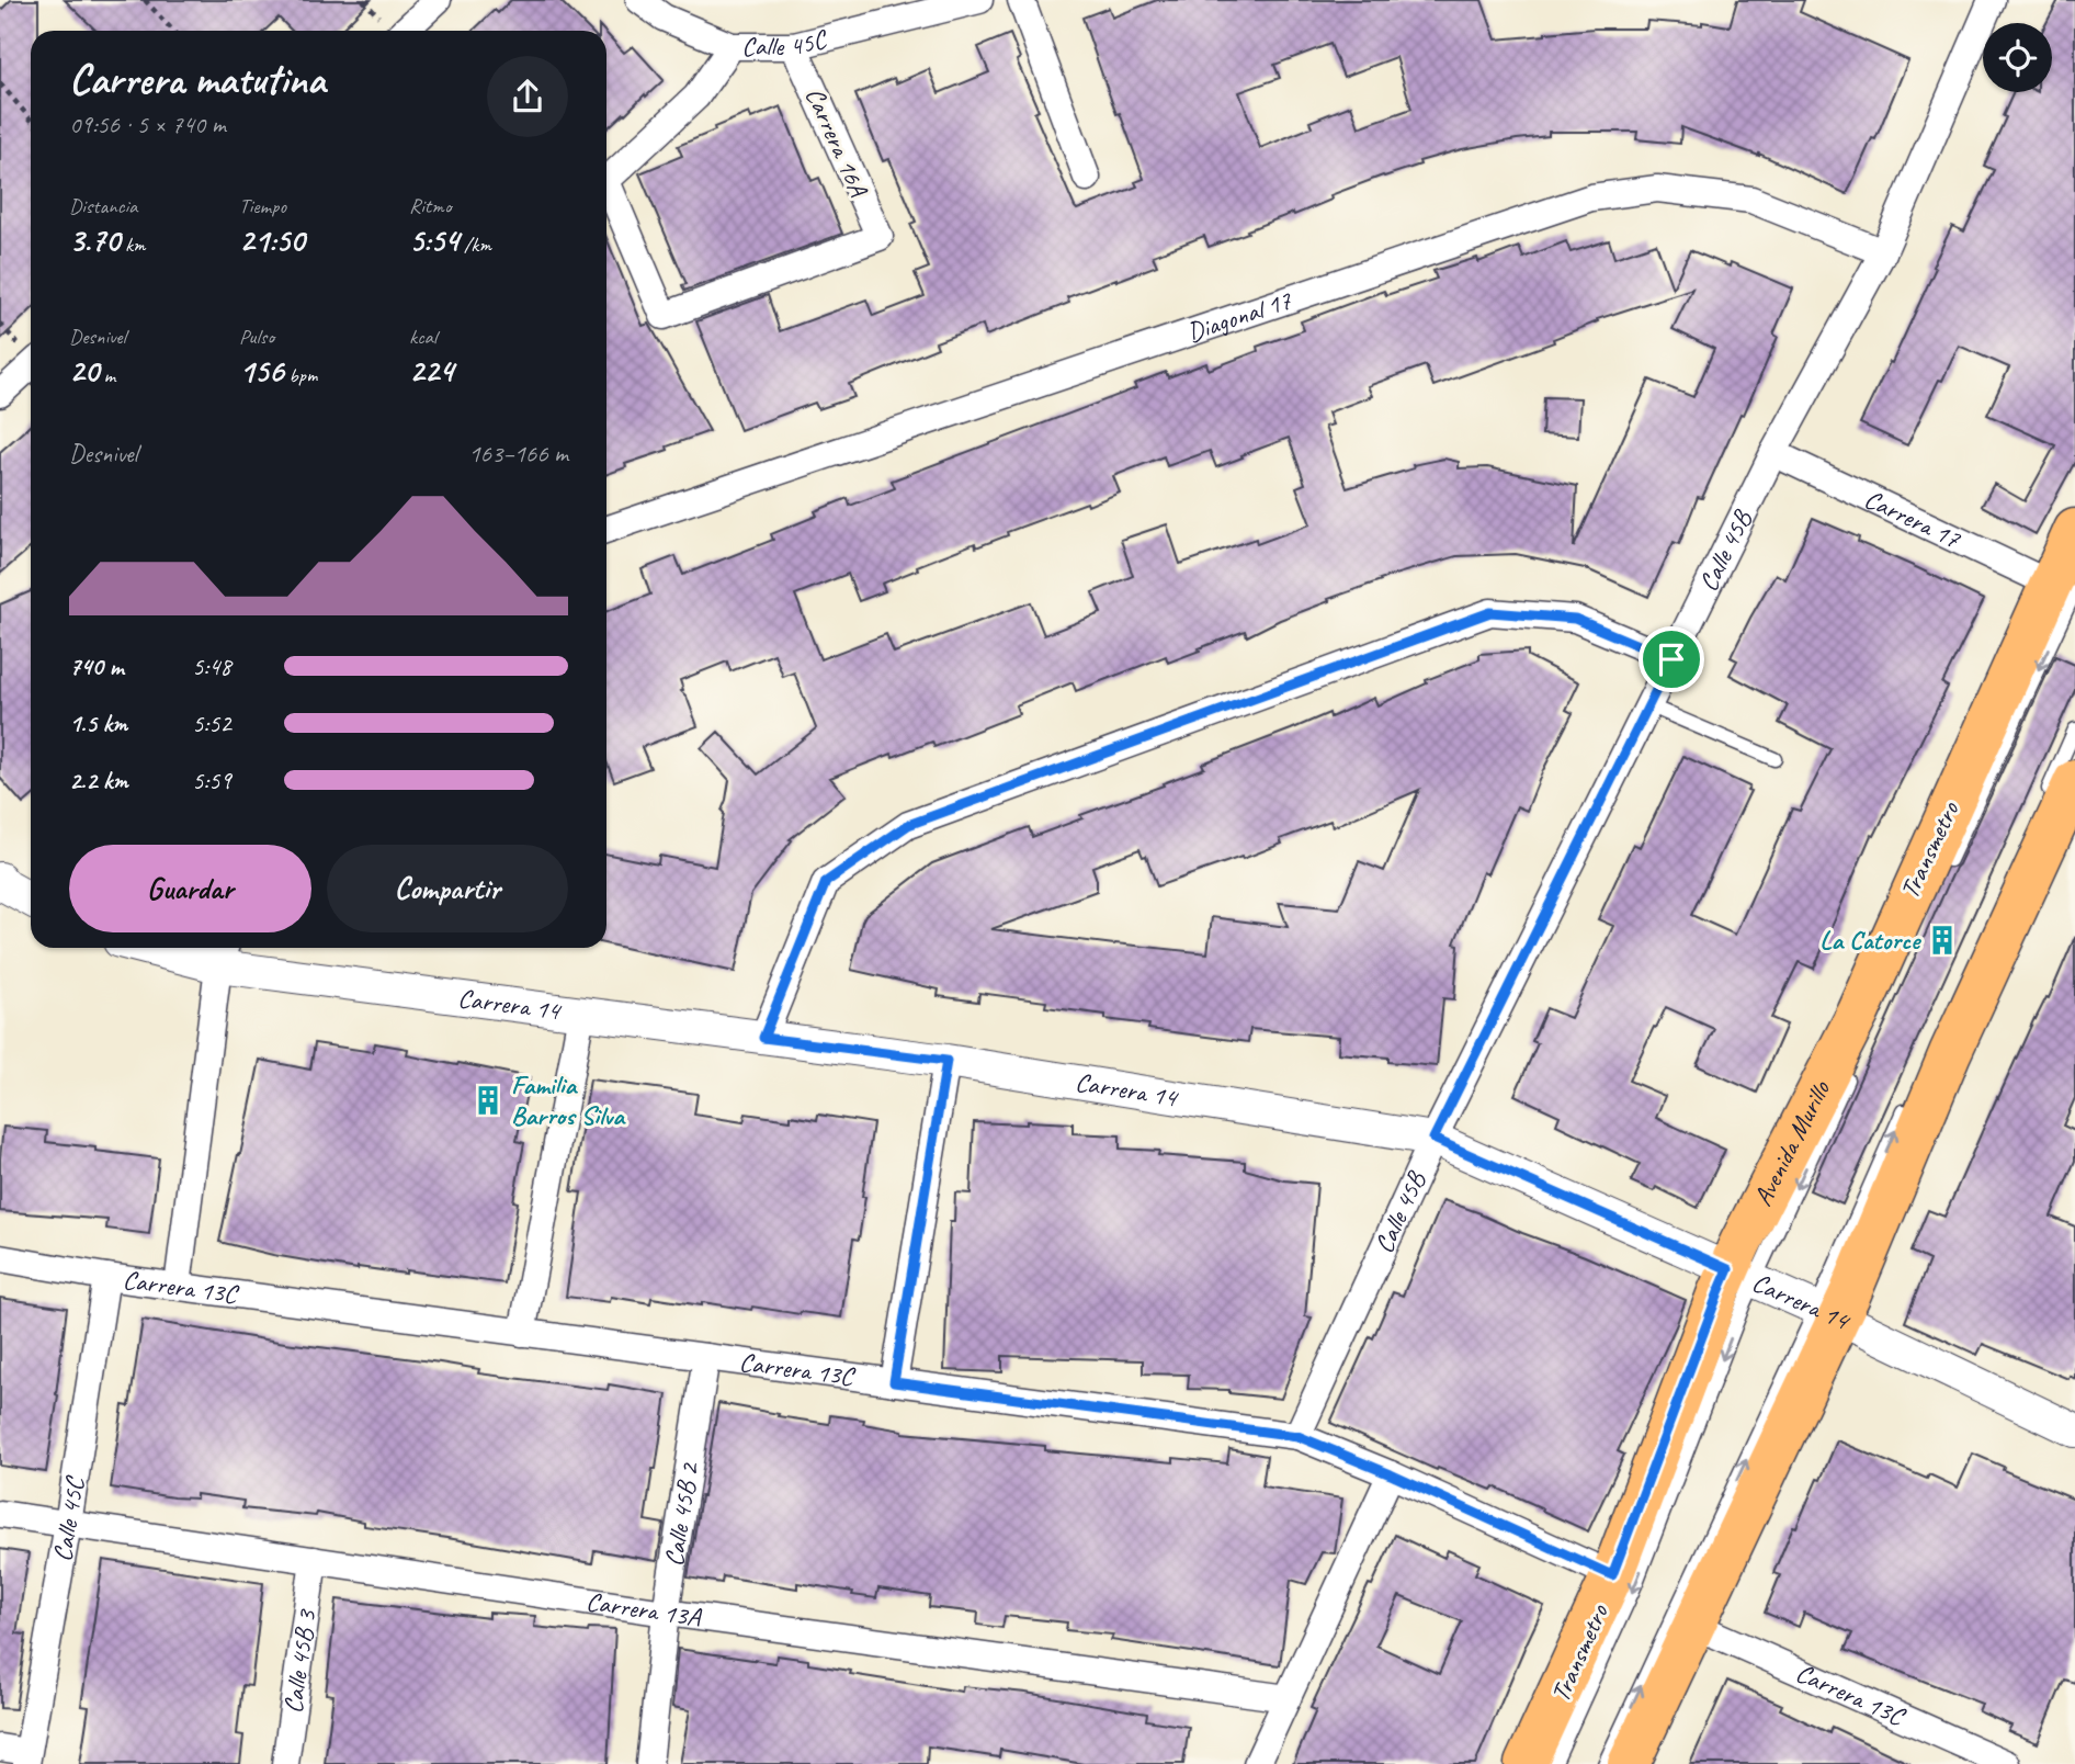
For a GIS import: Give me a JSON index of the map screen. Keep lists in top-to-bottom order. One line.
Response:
{"streets":{"main road":["Avenida Murillo"],"street":["Calle 45C","Carrera 16A","Diagonal 17","Carrera 17","Calle 45B","Carrera 14","Carrera 13C","Calle 45B 2","Carrera 13A","Calle 45B 3"],"lane":["Transmetro"]},"crossings":[["Calle 45C","Carrera 16A"],["Calle 45C","Carrera 13C"],["Calle 45C","Carrera 13A"],["Diagonal 17","Calle 45B"],["Carrera 17","Calle 45B"],["Carrera 17","Transmetro"],["Carrera 17","Avenida Murillo"],["Calle 45B","Carrera 14"],["Calle 45B","Carrera 13C"],["Transmetro","Carrera 14"],["Transmetro","Avenida Murillo"],["Carrera 14","Avenida Murillo"],["Avenida Murillo","Carrera 13C"],["Carrera 13C","Calle 45B 2"],["Calle 45B 2","Carrera 13A"],["Carrera 13A","Calle 45B 3"]],"places":{"building":["La Catorce","Familia Barros Silva"]},"page":{"heading":["Carrera matutina","09:56 · 5 × 740 m"],"stats":[["Distancia","3.70 km"],["Tiempo","21:50"],["Ritmo","5:54 /km"],["Desnivel","20 m"],["Pulso","156 bpm"],["kcal","224"]],"chart":["Desnivel","163–166 m"],"list":[{"name":"740 m","note":"5:48"},{"name":"1.5 km","note":"5:52"},{"name":"2.2 km","note":"5:59"}],"buttons":["Guardar","Compartir"]}}
